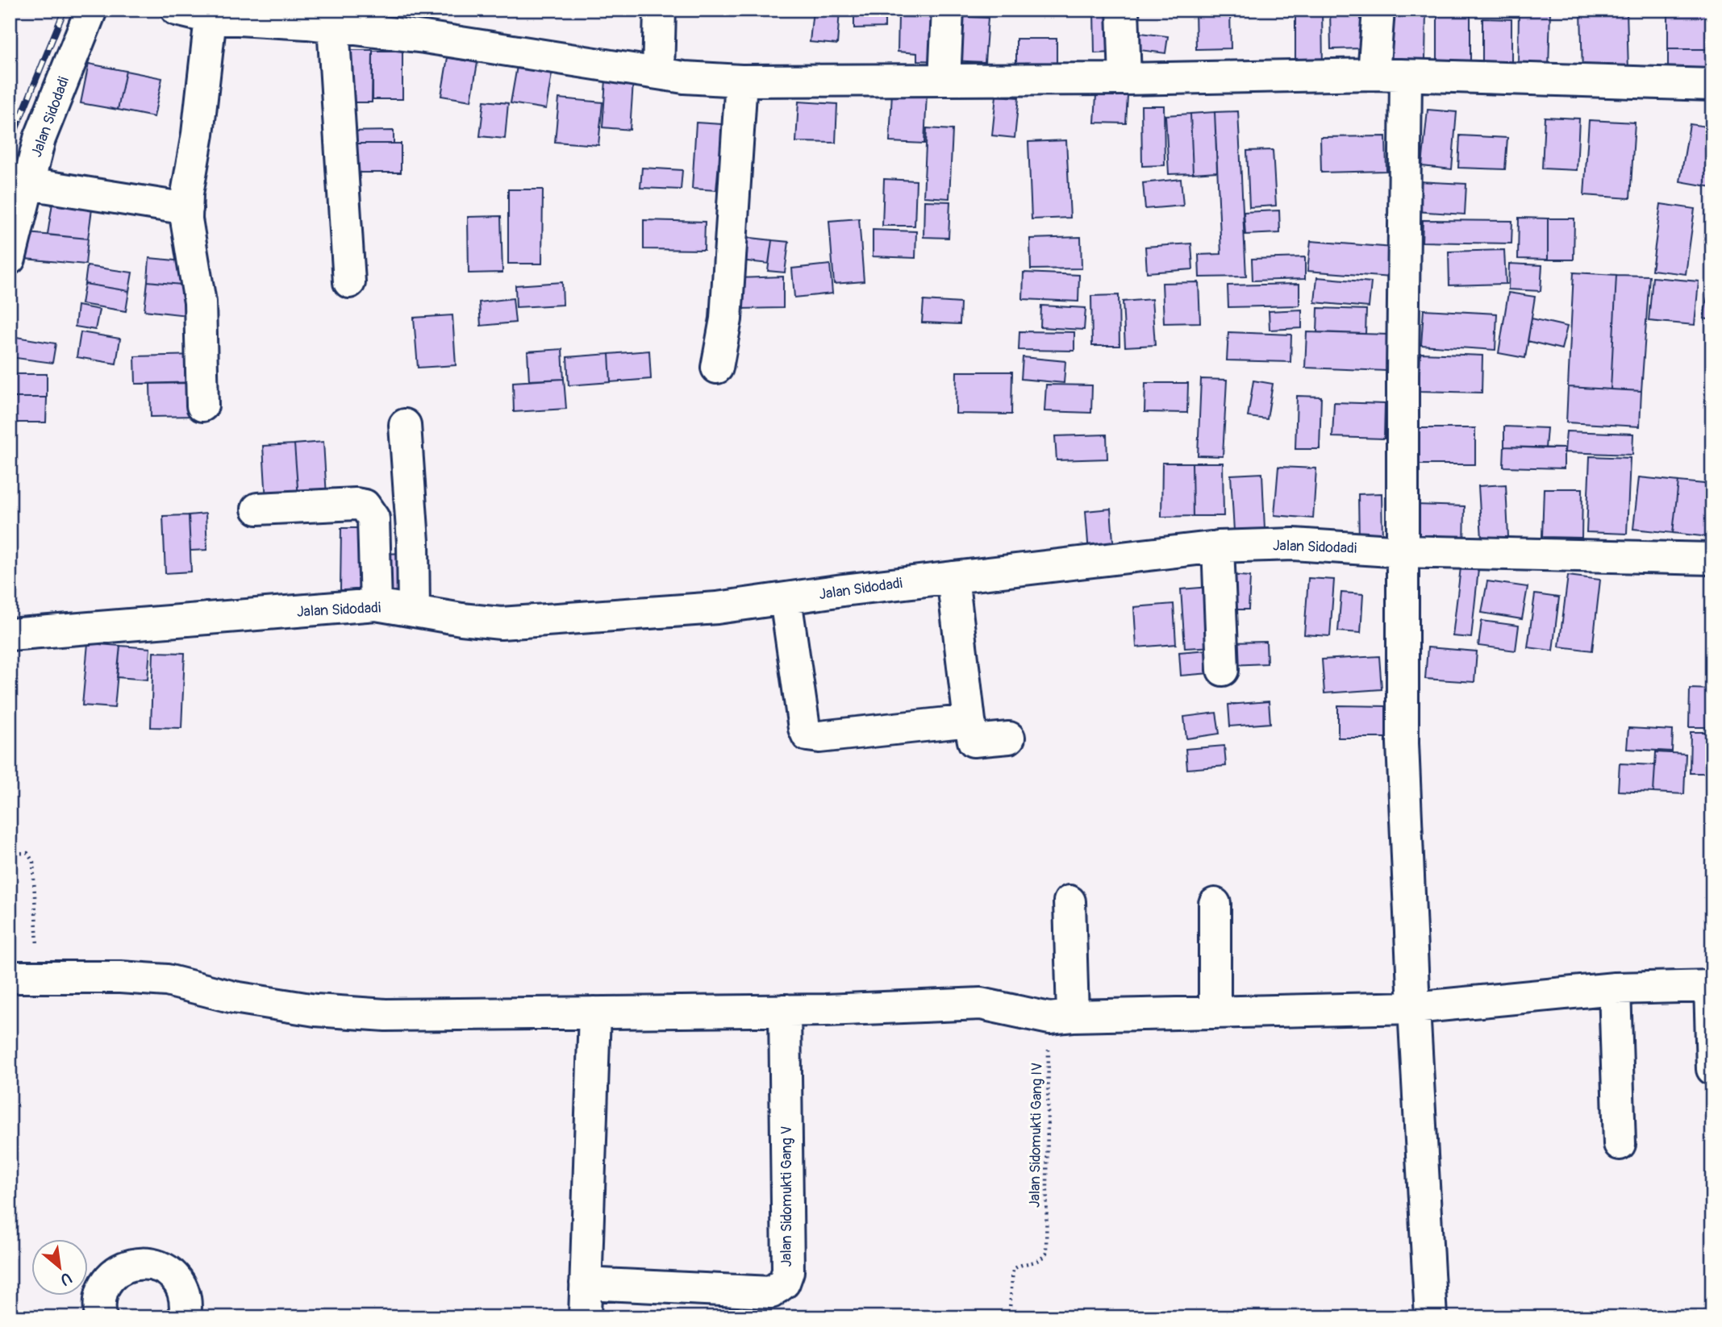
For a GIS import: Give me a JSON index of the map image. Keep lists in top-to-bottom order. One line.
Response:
{"streets":{"street":["Jalan Sidodadi","Jalan Sidomukti Gang V"],"path":["Jalan Sidomukti Gang IV"]},"north":"bottom right"}
